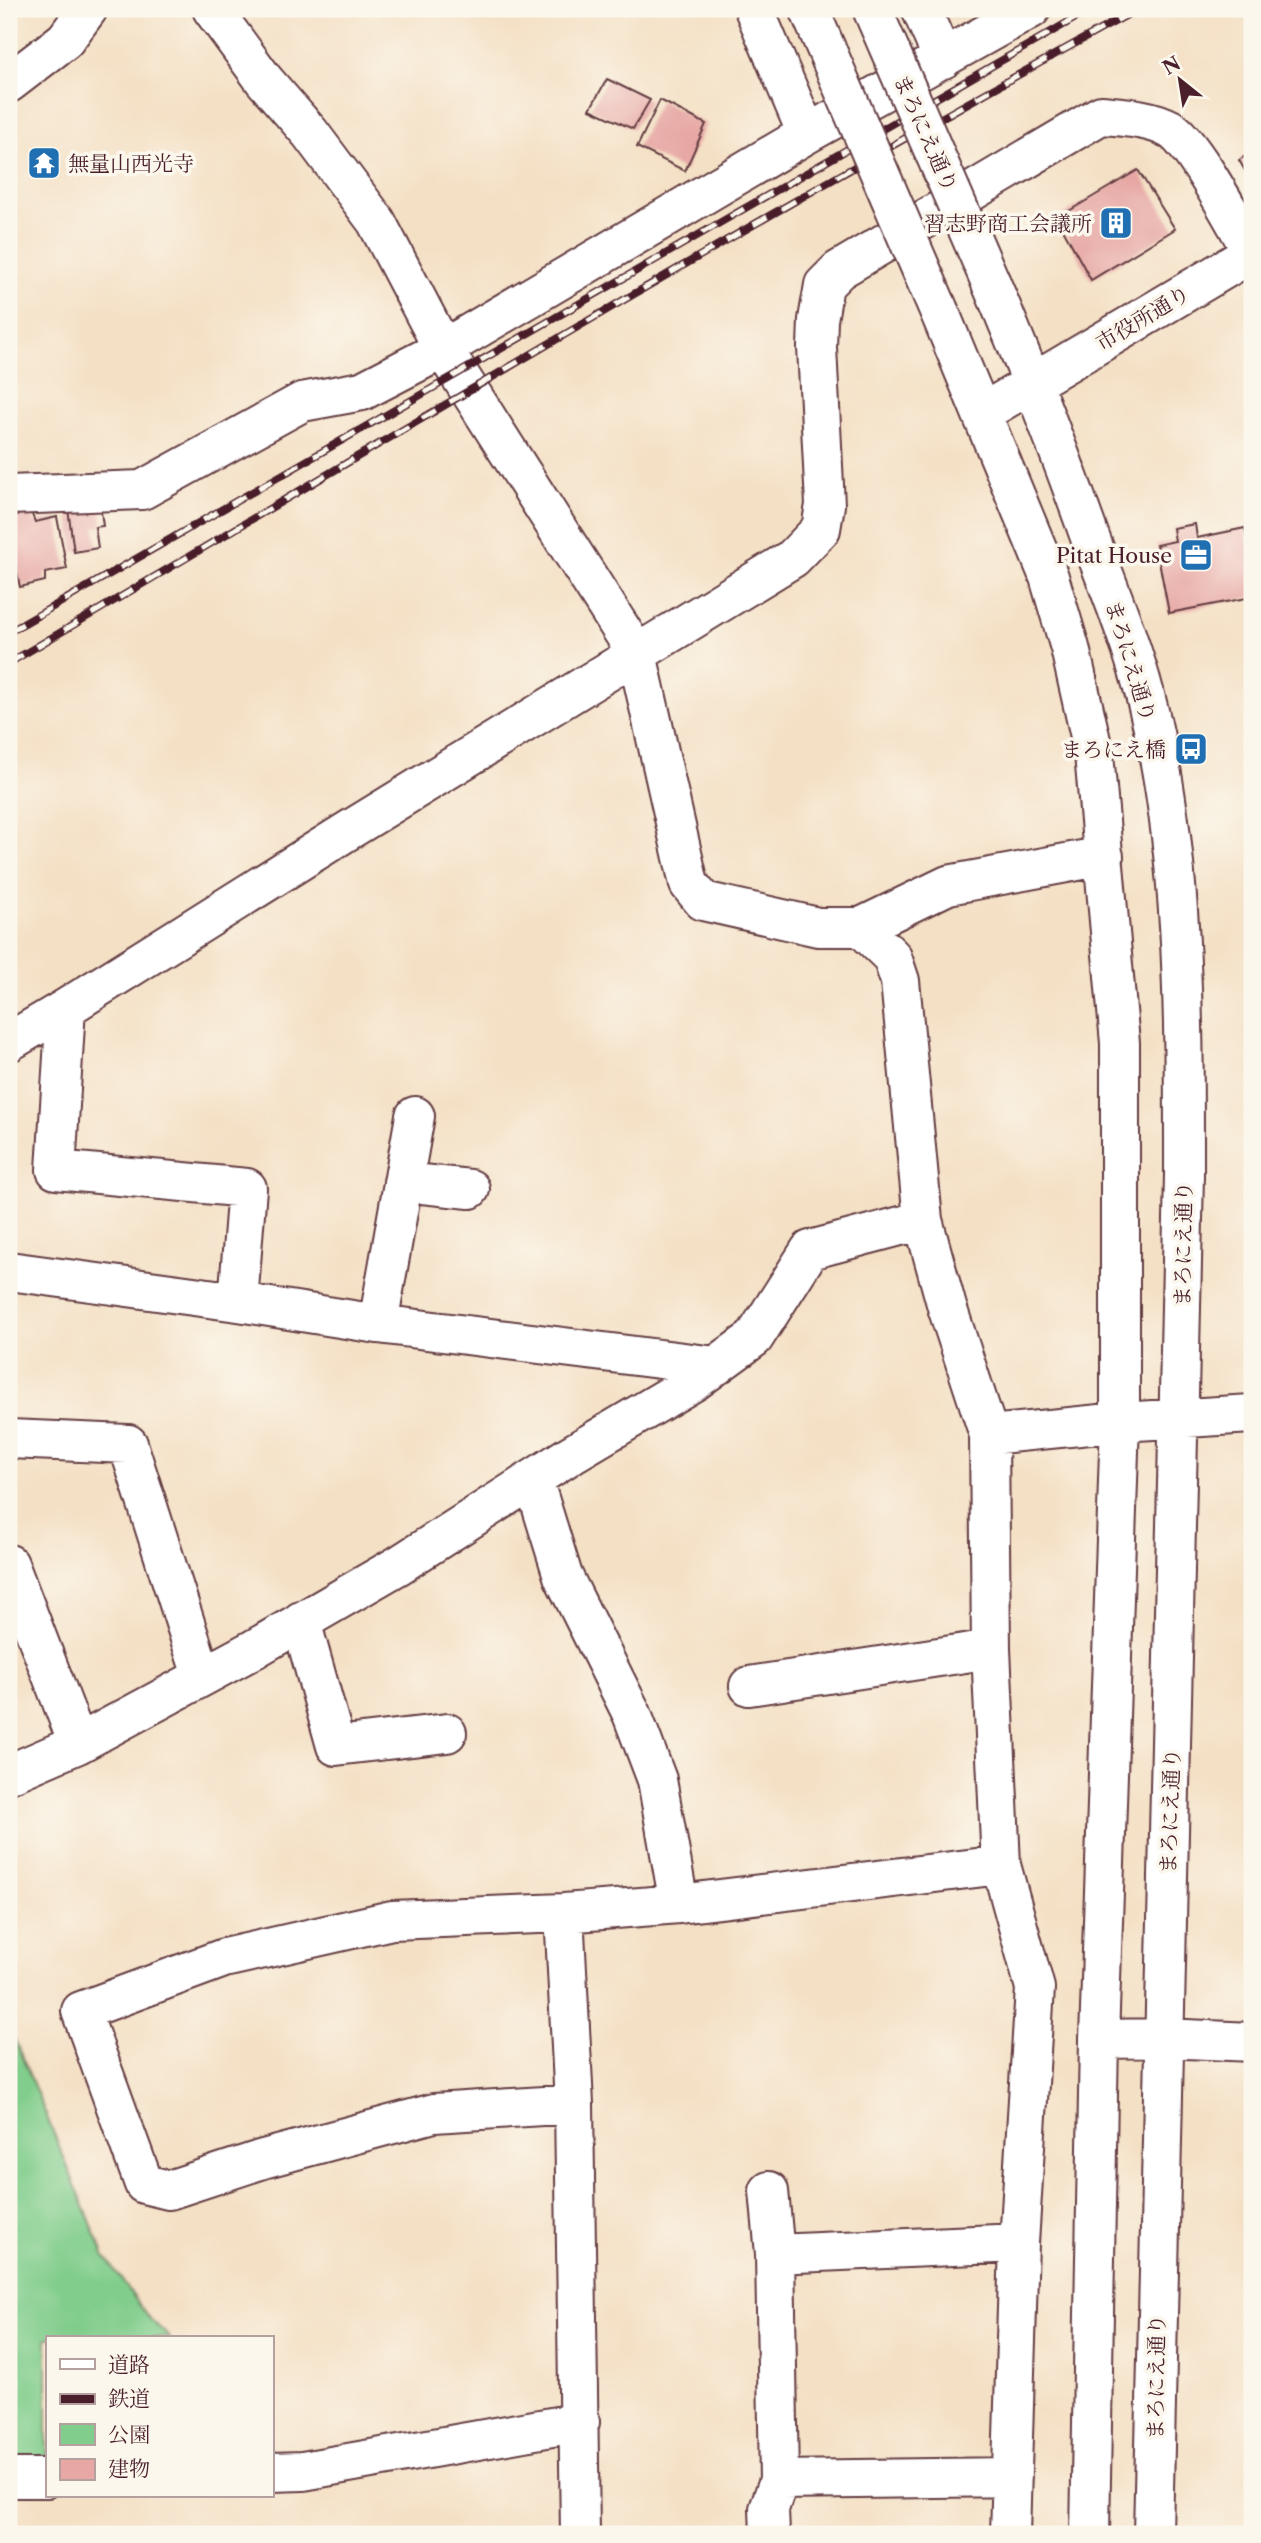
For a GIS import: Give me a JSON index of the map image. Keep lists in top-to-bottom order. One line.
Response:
{"streets":{"street":["まろにえ通り","市役所通り"]},"crossings":[["まろにえ通り","市役所通り"]],"places":{"temple":["無量山西光寺"],"building":["習志野商工会議所"],"office":["Pitat House"],"bus stop":["まろにえ橋"]},"legend":["道路","鉄道","公園","建物"],"north":"top left"}
